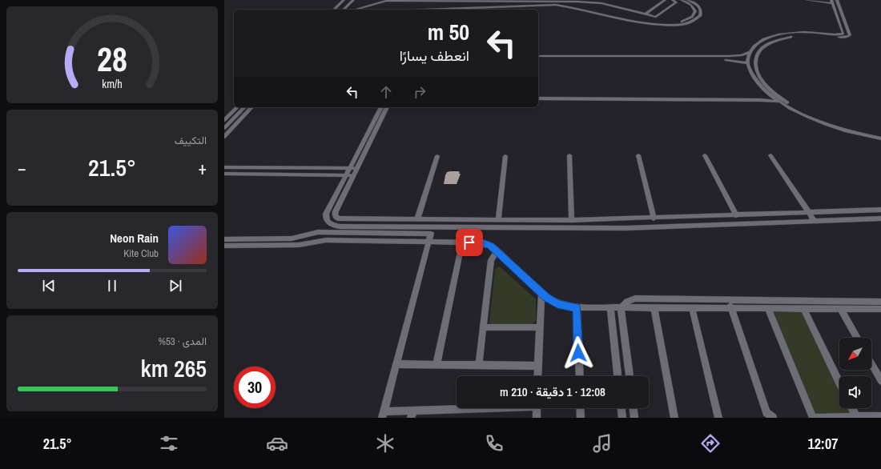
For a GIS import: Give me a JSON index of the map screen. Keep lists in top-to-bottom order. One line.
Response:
{"north":"bottom left","page":{"turn":["50 m","انعطف يسارًا"],"tile":["التكييف",["المدى · 53%","265 km"]],"heat":["−","21.5°","+"],"song":["Neon Rain","Kite Club"],"limit":"30","trip":"12:08 · 1 دقيقة · 210 m","tabs":["12:07","21.5°"],"gauge":["28","km/h"]}}
